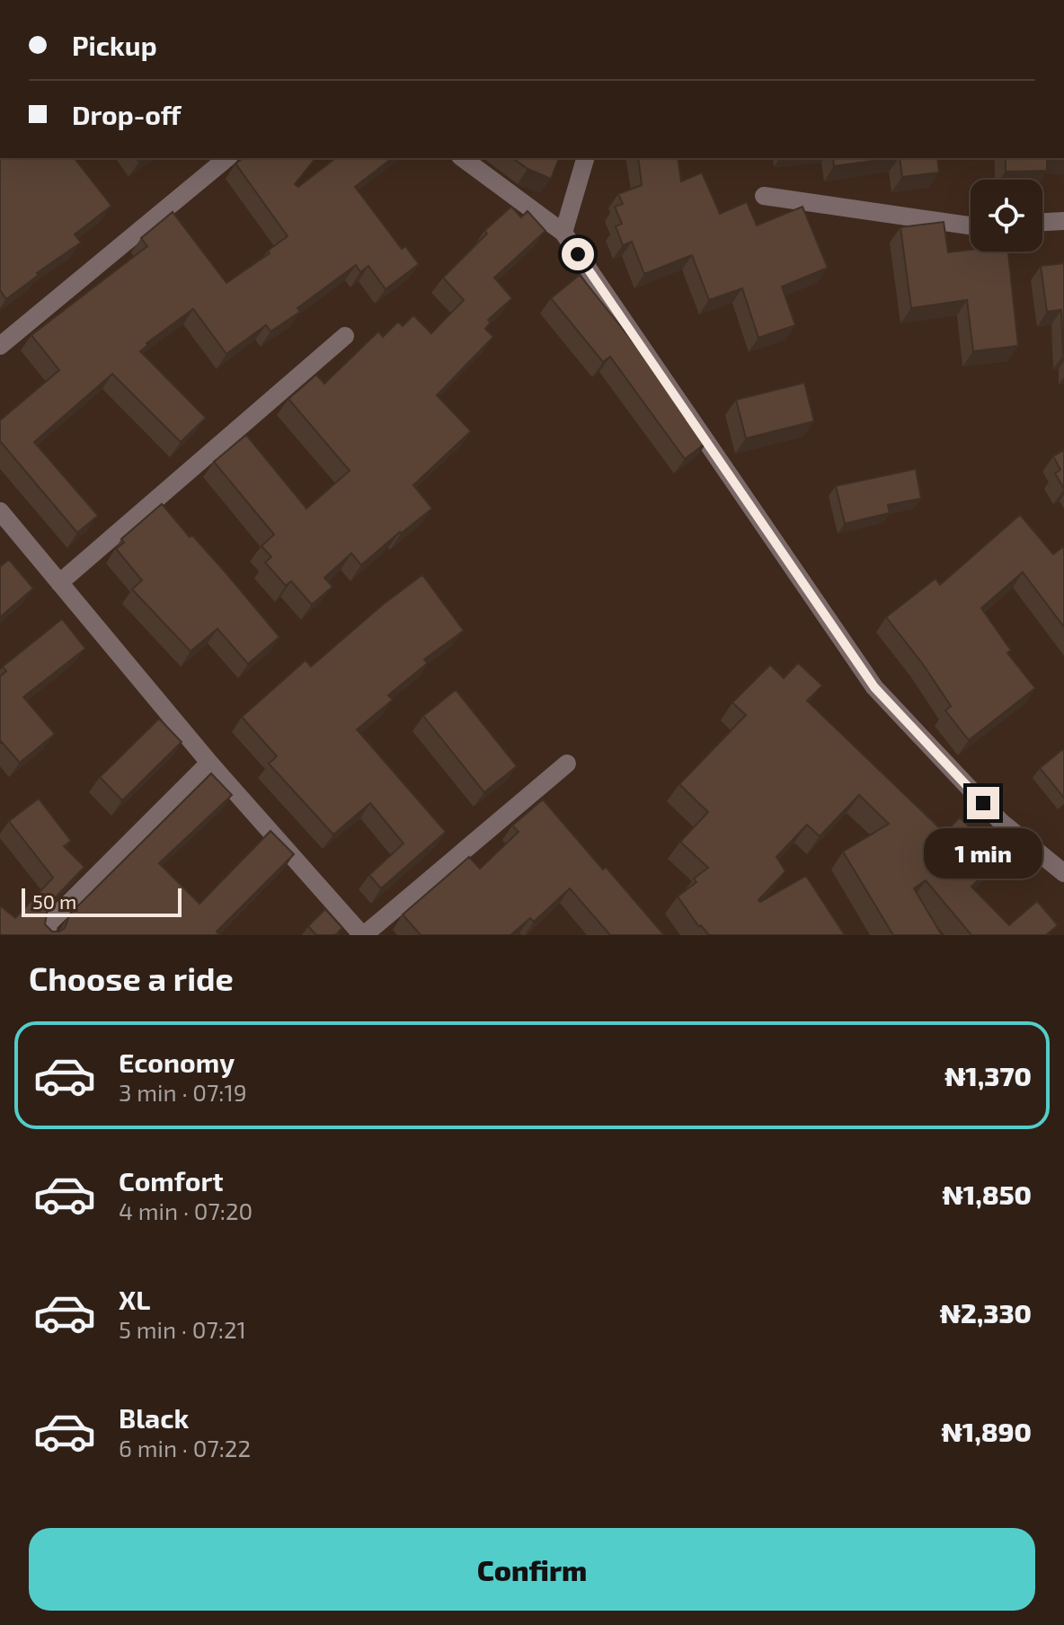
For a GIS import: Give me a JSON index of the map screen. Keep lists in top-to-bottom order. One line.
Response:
{"scale_bar":"50 m","page":{"banner":["Pickup","Drop-off"],"bubble":"1 min","scale":"50 m","heading":"Choose a ride","list":[{"name":"Economy","note":"3 min · 07:19","value":"₦1,370"},{"name":"Comfort","note":"4 min · 07:20","value":"₦1,850"},{"name":"XL","note":"5 min · 07:21","value":"₦2,330"},{"name":"Black","note":"6 min · 07:22","value":"₦1,890"}],"buttons":"Confirm"}}
